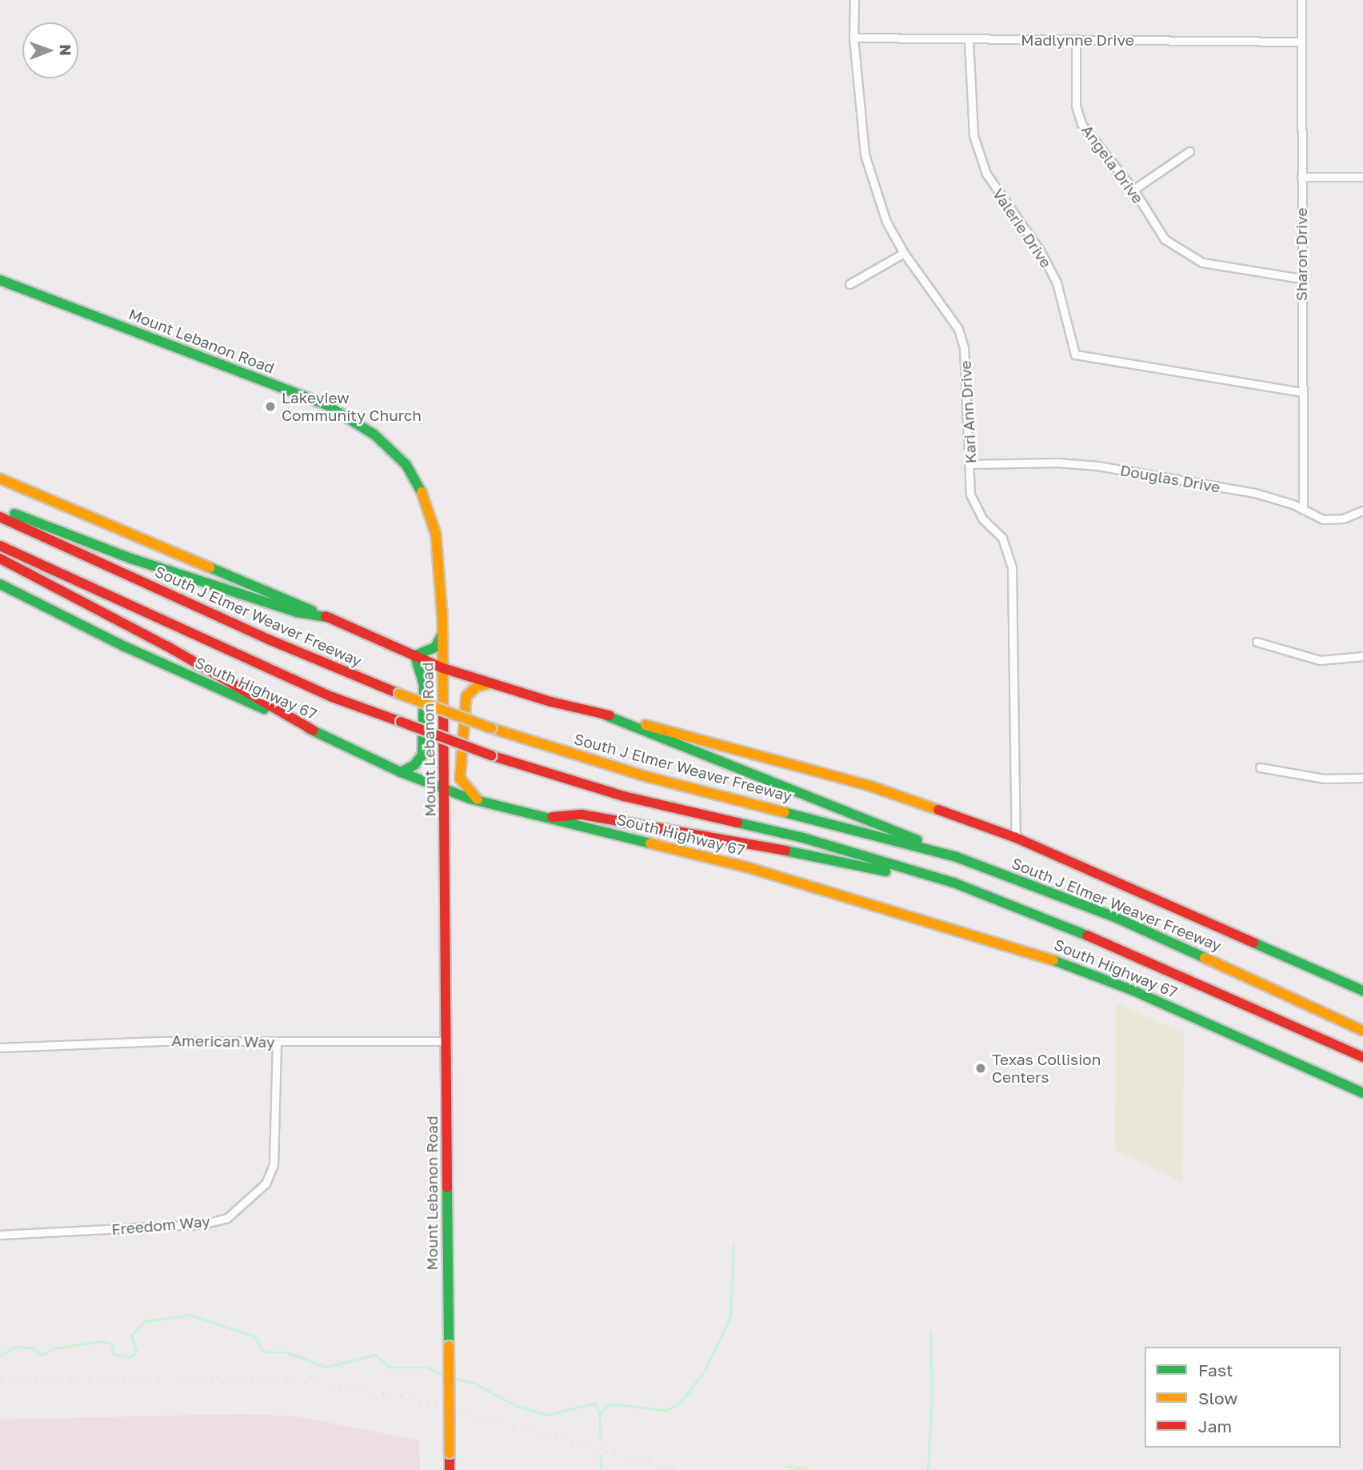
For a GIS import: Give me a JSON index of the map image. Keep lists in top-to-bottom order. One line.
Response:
{"streets":{"main road":["Mount Lebanon Road","South J Elmer Weaver Freeway","South Highway 67"],"street":["Madlynne Drive","Angela Drive","Valerie Drive","Sharon Drive","Kari Ann Drive","Douglas Drive","American Way","Freedom Way"]},"crossings":[["Madlynne Drive","Angela Drive"],["Madlynne Drive","Valerie Drive"],["Madlynne Drive","Sharon Drive"],["Madlynne Drive","Kari Ann Drive"],["Angela Drive","Sharon Drive"],["Valerie Drive","Sharon Drive"],["Sharon Drive","Douglas Drive"],["Mount Lebanon Road","South Highway 67"],["Mount Lebanon Road","American Way"],["Kari Ann Drive","Douglas Drive"],["American Way","Freedom Way"]],"places":["Lakeview Community Church","Texas Collision Centers"],"legend":["Fast","Slow","Jam"],"north":"right"}
